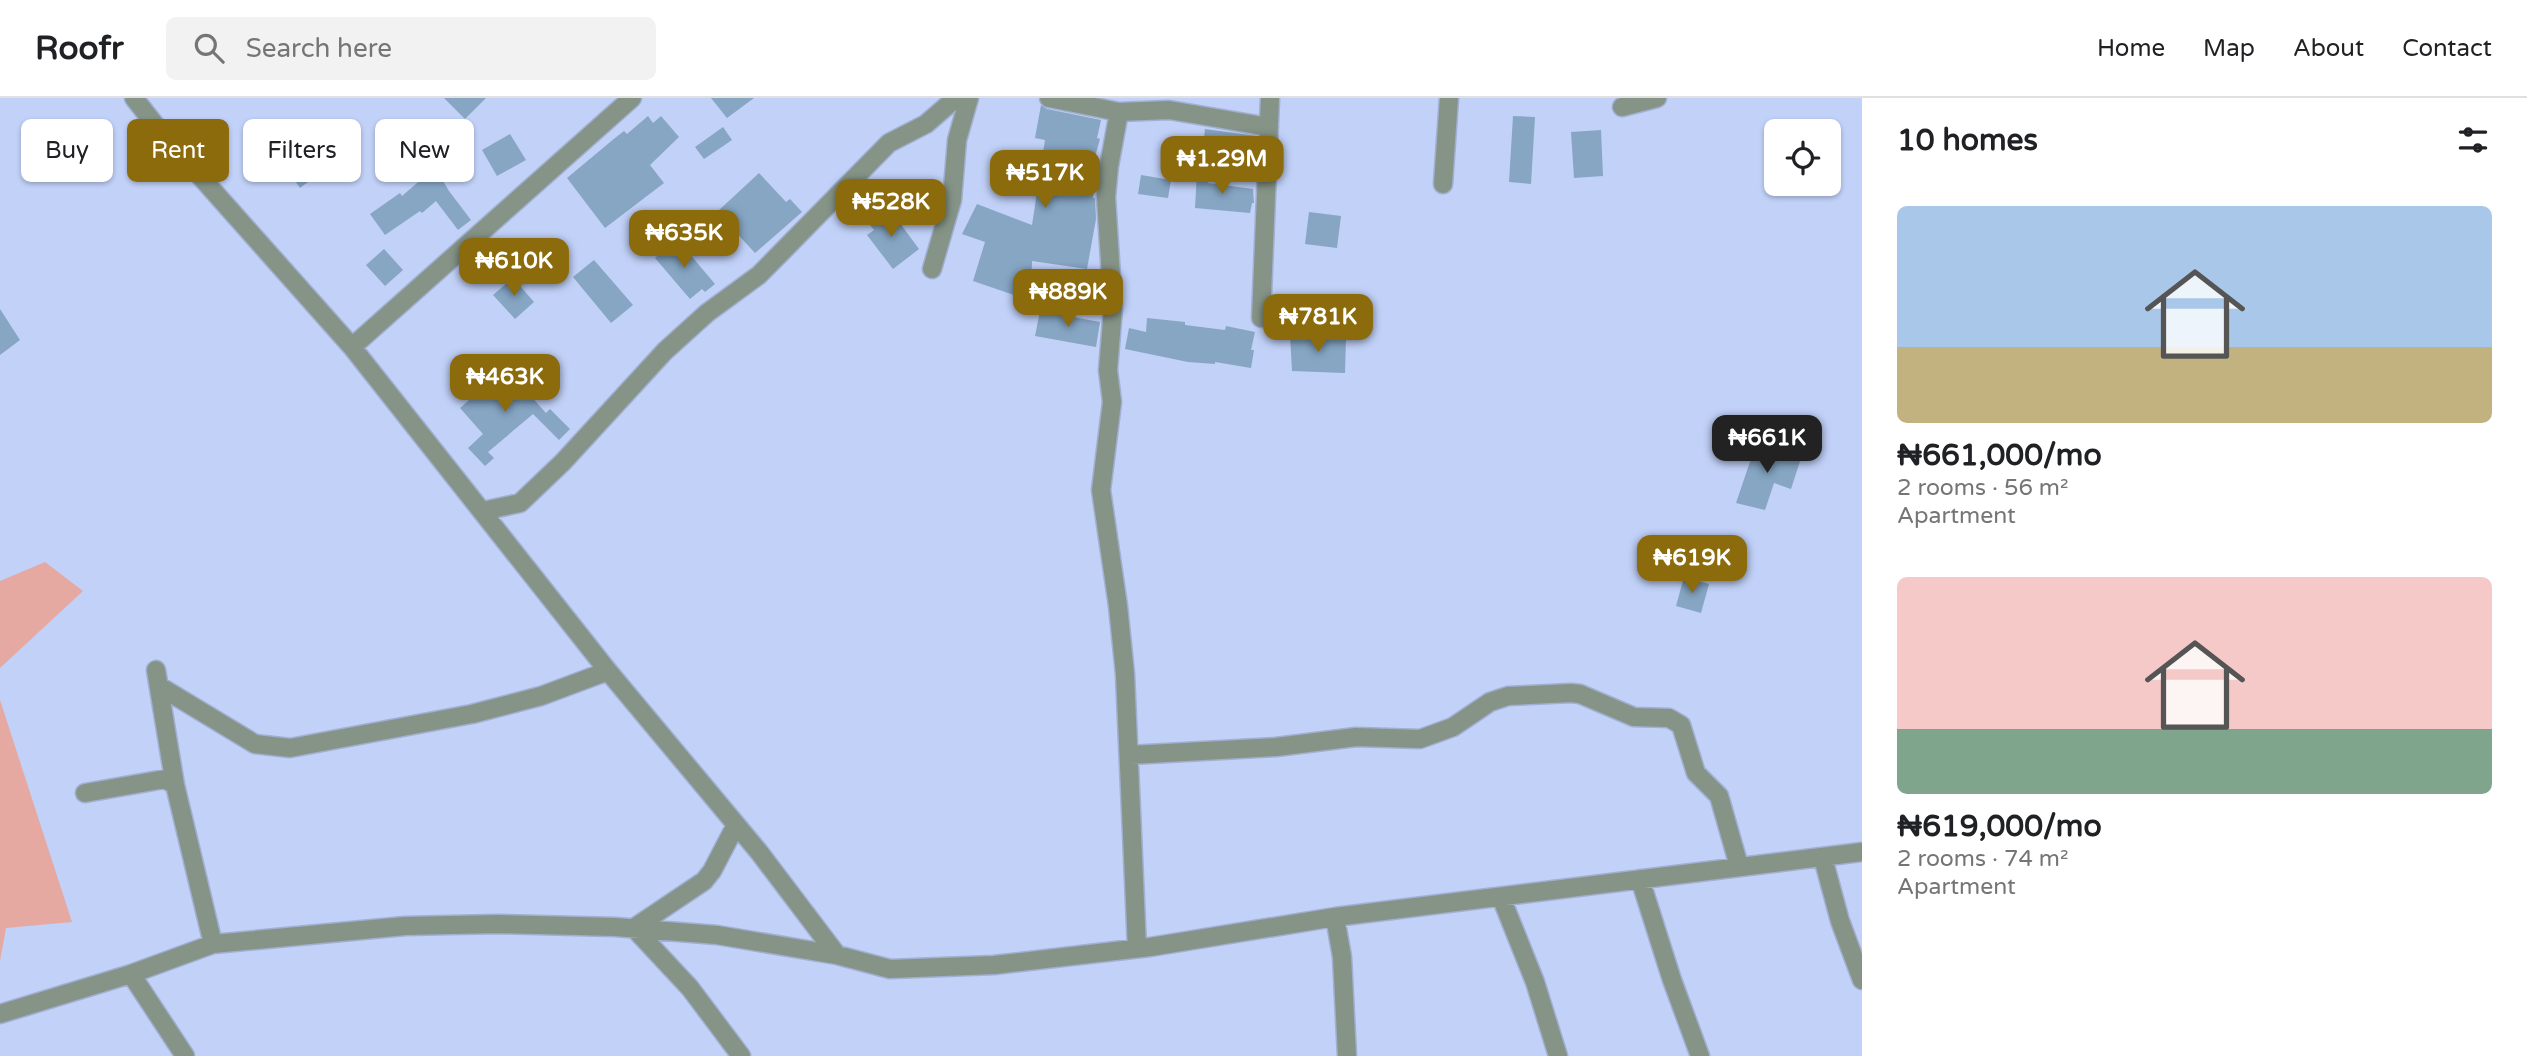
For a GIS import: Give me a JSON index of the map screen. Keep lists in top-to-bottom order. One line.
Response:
{"page":{"header":"Roofr","search":"Search here","nav":["Home","Map","About","Contact"],"heading":"10 homes","chip":["Buy","Rent","Filters","New"],"price":["₦1.29M","₦517K","₦528K","₦635K","₦610K","₦889K","₦781K","₦463K","₦661K","₦619K"],"list":[{"name":"₦661,000/mo","note":"2 rooms · 56 m² · Apartment"},{"name":"₦619,000/mo","note":"2 rooms · 74 m² · Apartment"}]}}
